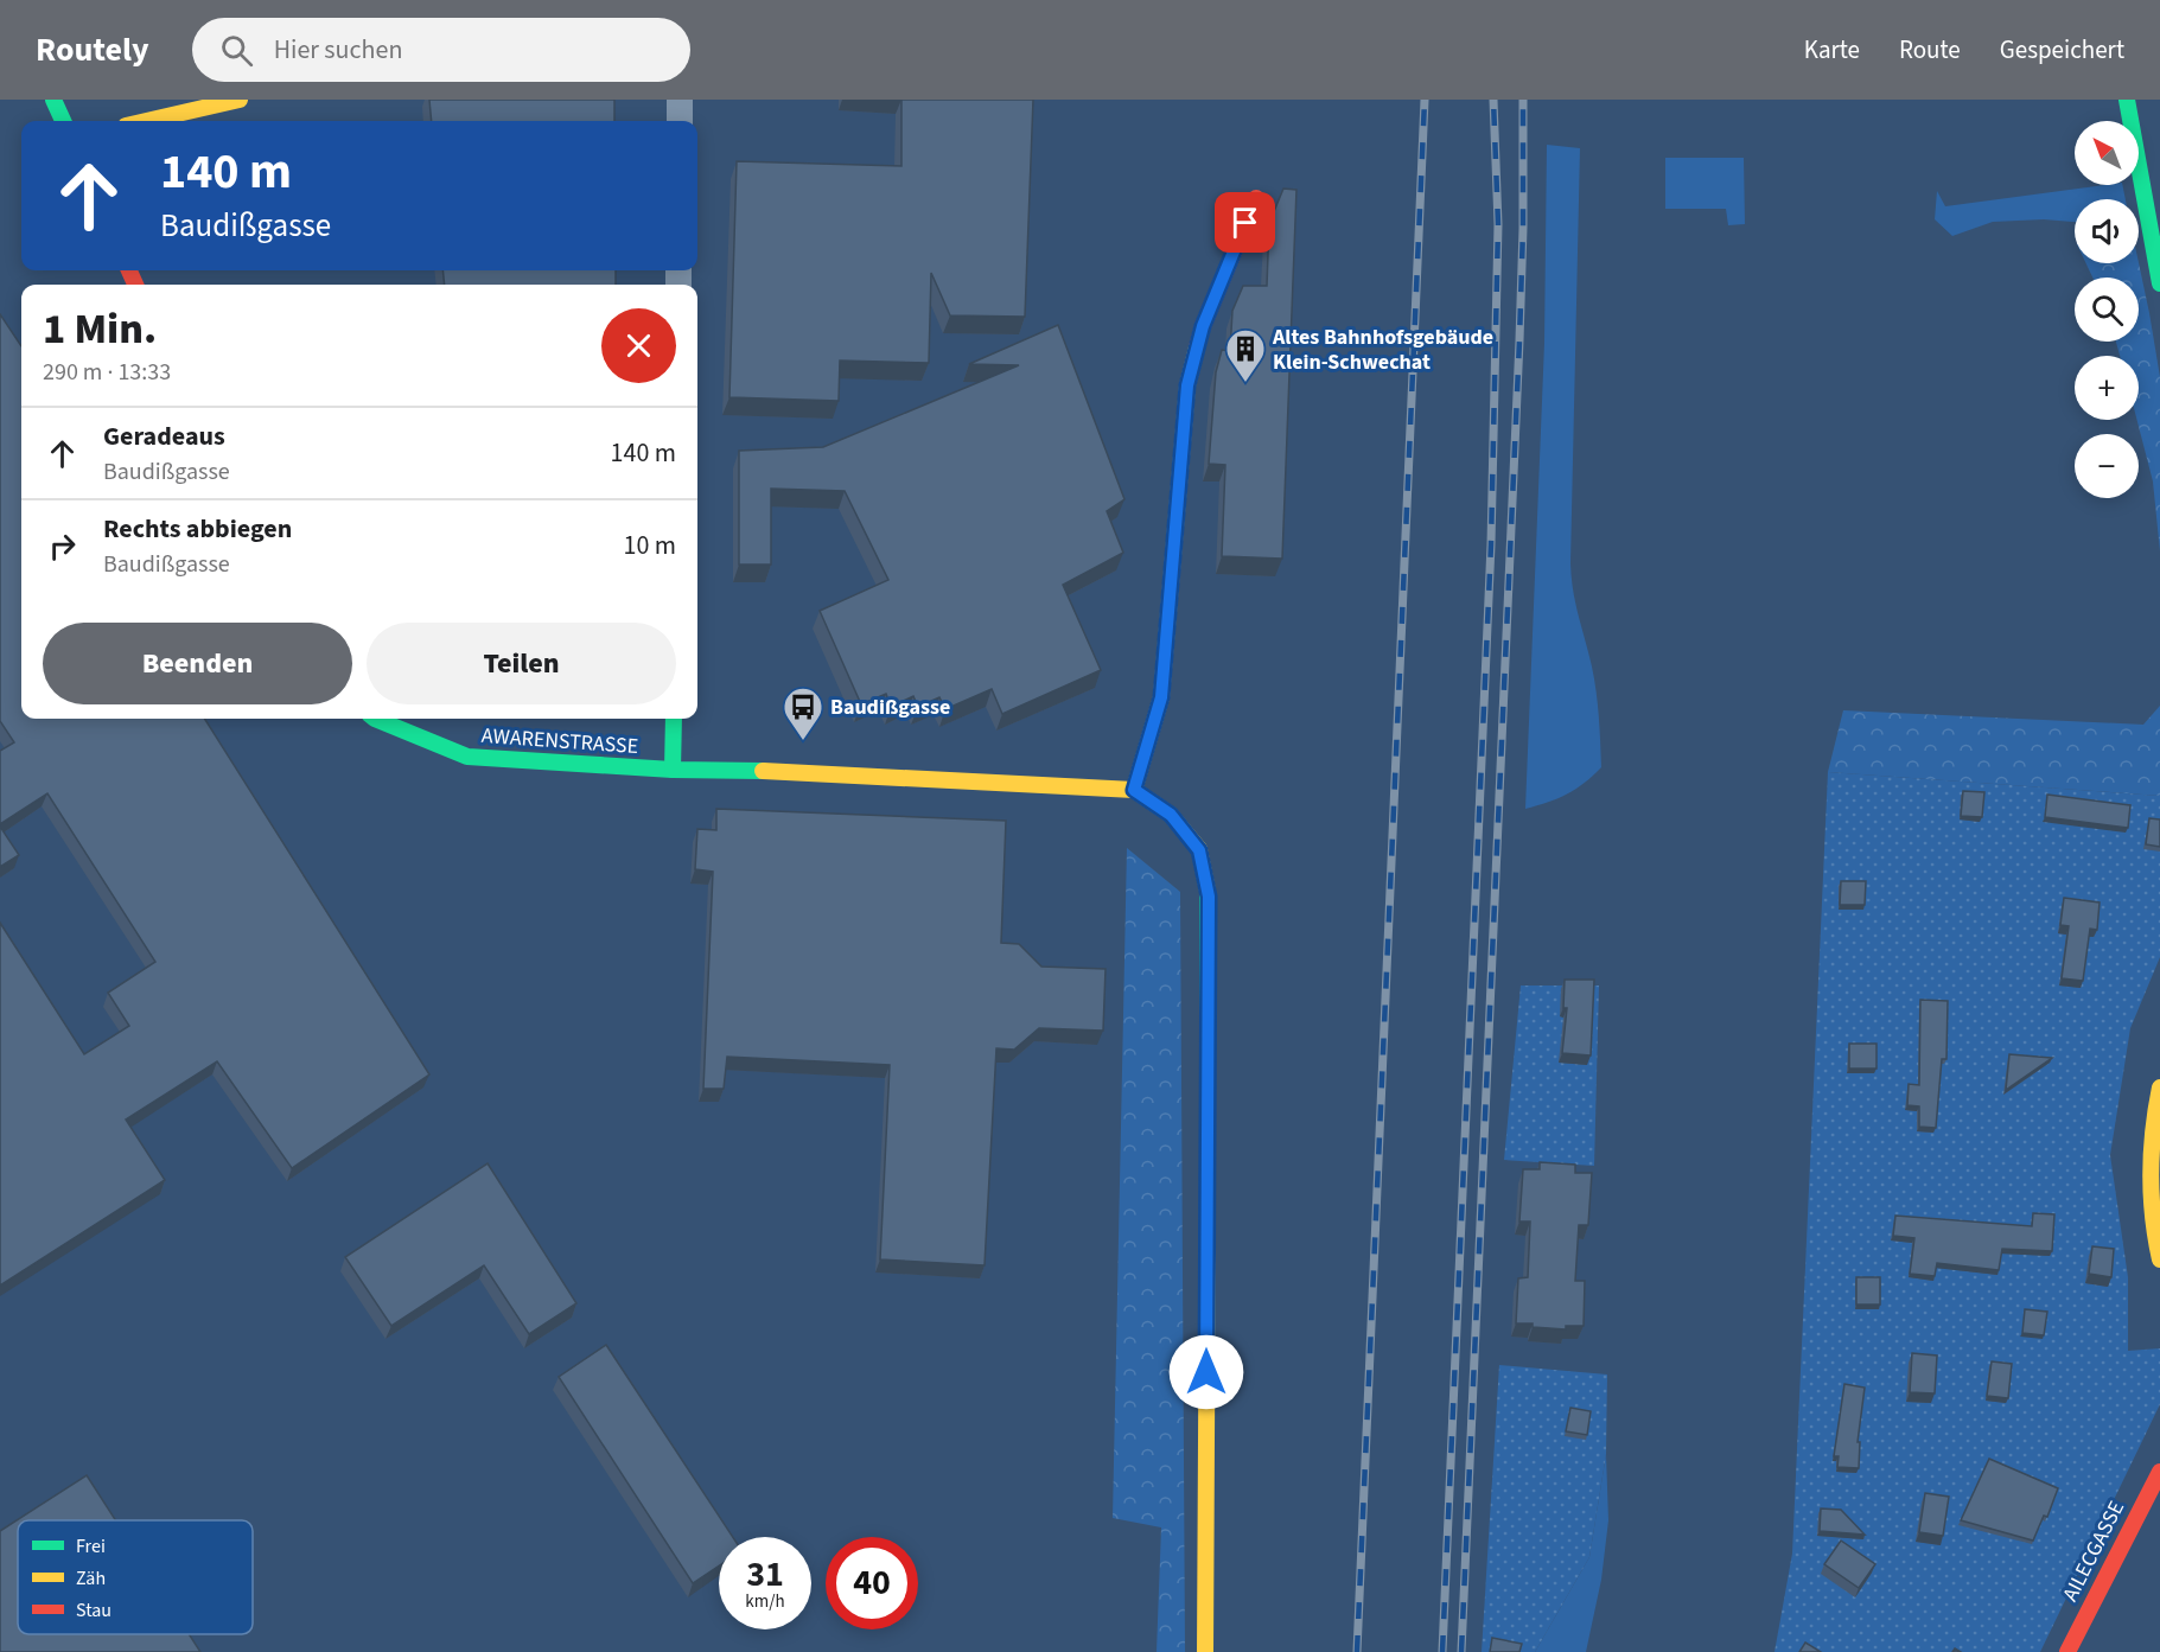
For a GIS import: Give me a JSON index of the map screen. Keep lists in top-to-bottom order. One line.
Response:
{"streets":{"street":["AWARENSTRASSE","AILECGASSE"]},"places":{"building":["Altes Bahnhofsgebäude Klein-Schwechat"],"bus stop":["Baudißgasse"]},"legend":["Frei","Zäh","Stau"],"north":"top left","page":{"header":"Routely","search":"Hier suchen","nav":["Karte","Route","Gespeichert"],"map_buttons":["+","−"],"turn":["140 m","Baudißgasse"],"heading":["1 Min.","290 m · 13:33"],"list":[{"name":"Geradeaus","note":"Baudißgasse","value":"140 m"},{"name":"Rechts abbiegen","note":"Baudißgasse","value":"10 m"}],"buttons":["Beenden","Teilen"],"speed":"31 km/h","limit":"40"}}
